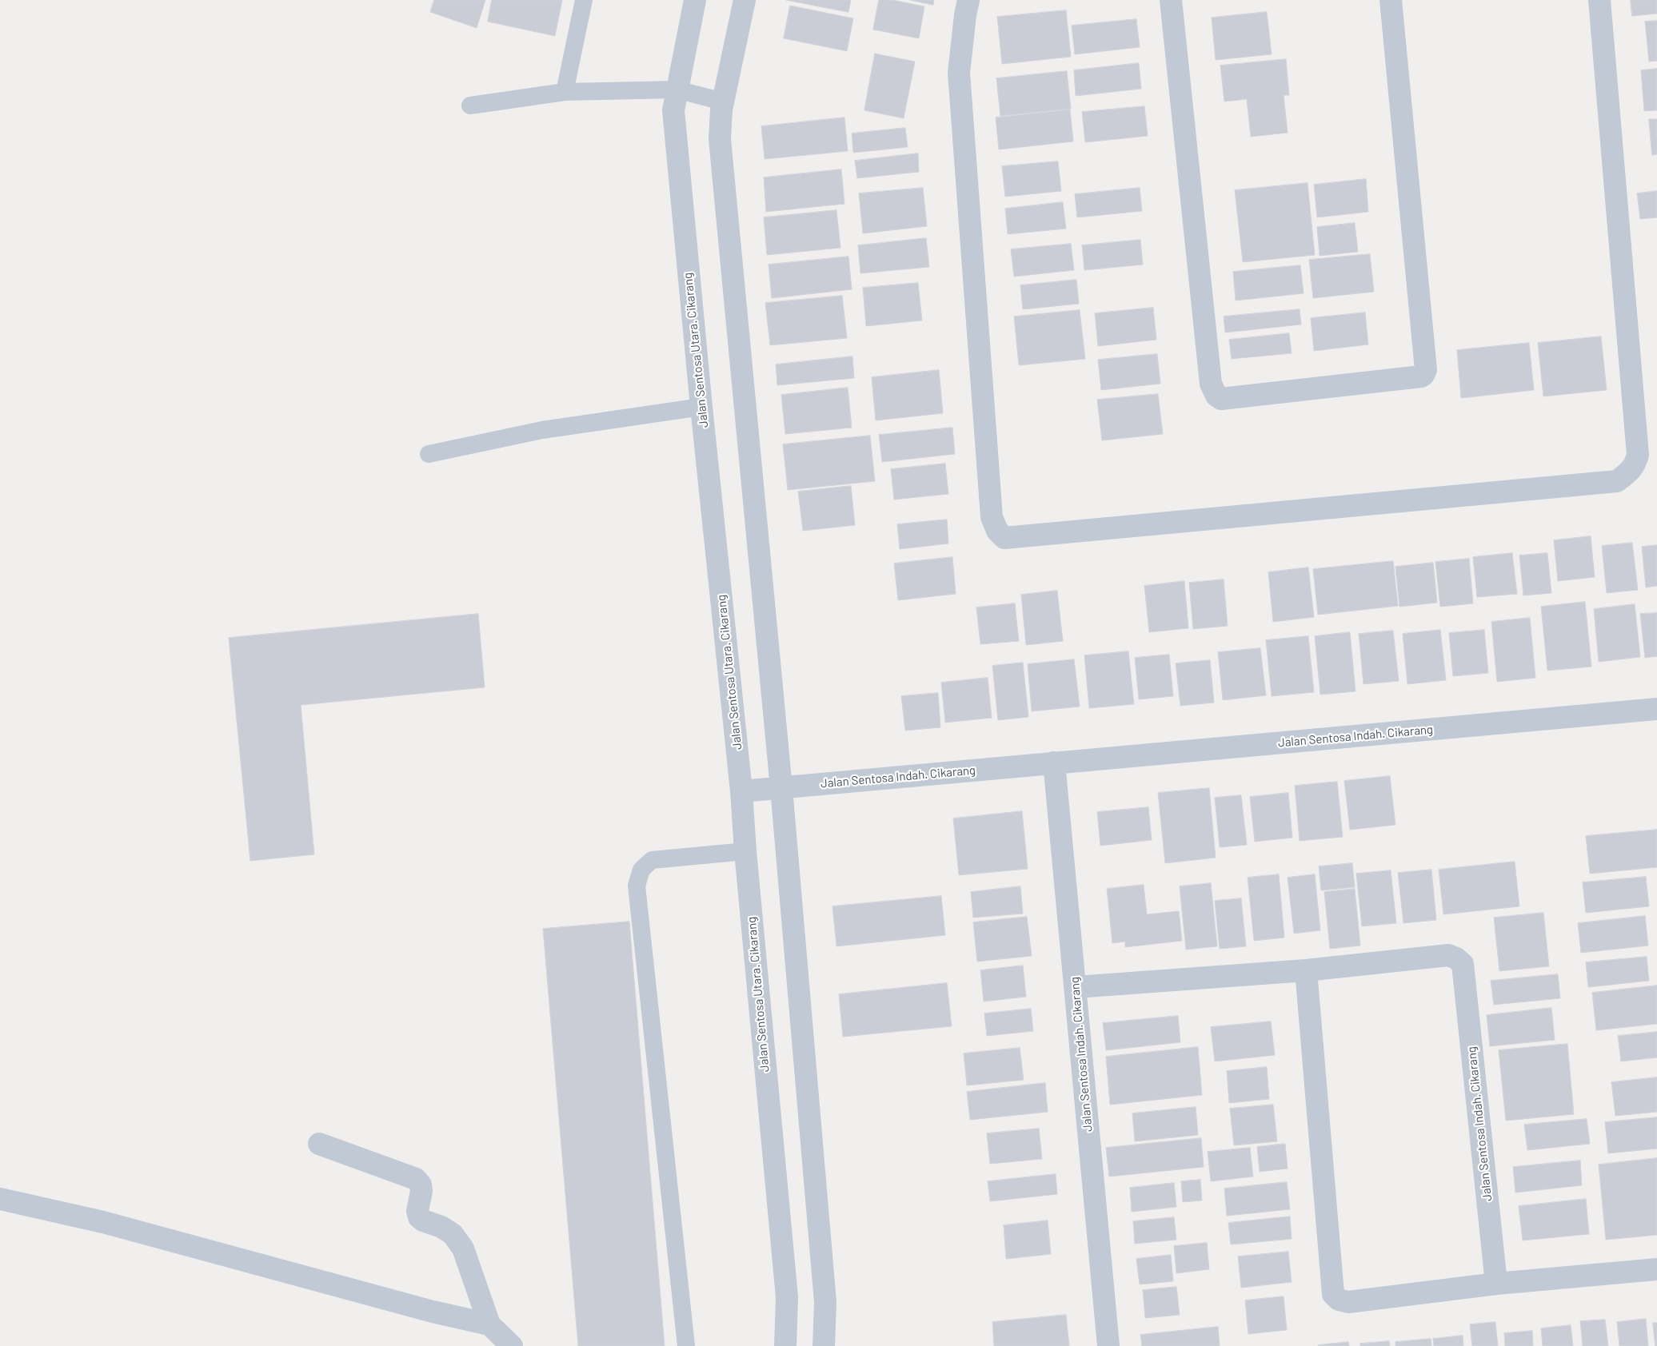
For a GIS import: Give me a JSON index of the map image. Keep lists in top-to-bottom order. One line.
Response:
{"streets":{"street":["Jalan Sentosa Utara. Cikarang","Jalan Sentosa Indah. Cikarang"]},"crossings":[["Jalan Sentosa Utara. Cikarang","Jalan Sentosa Indah. Cikarang"]]}
